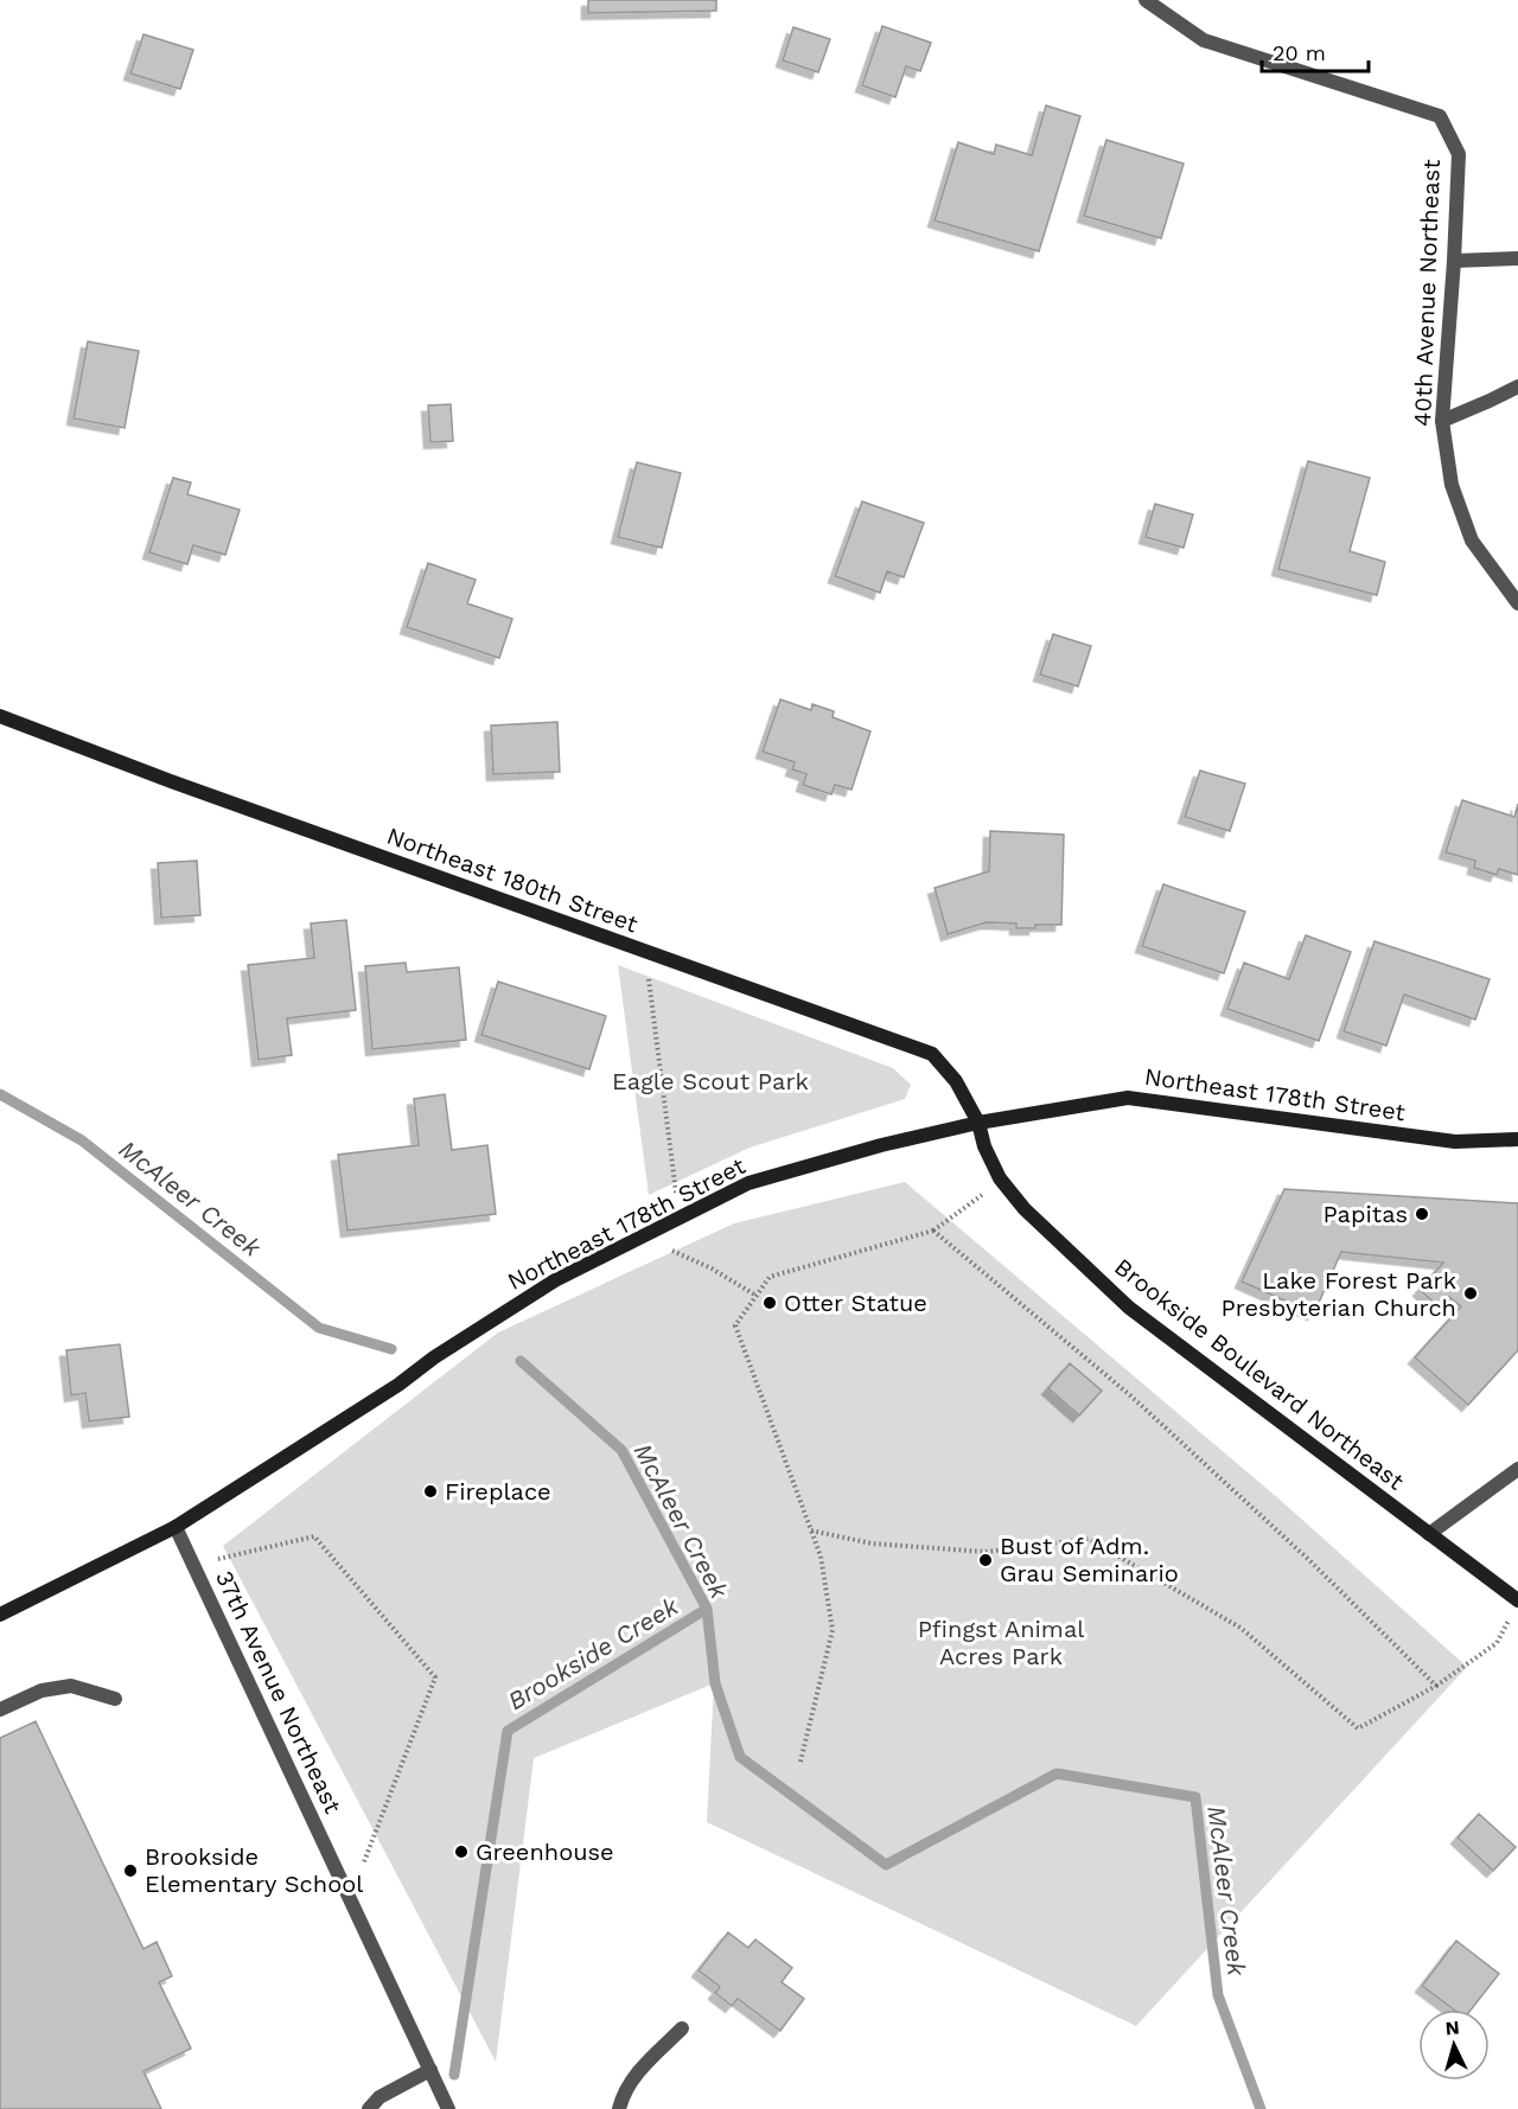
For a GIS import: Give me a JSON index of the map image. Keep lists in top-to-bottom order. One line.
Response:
{"streets":{"street":["40th Avenue Northeast","Northeast 180th Street","Northeast 178th Street","Brookside Boulevard Northeast","37th Avenue Northeast"]},"crossings":[["Northeast 180th Street","Northeast 178th Street"],["Northeast 180th Street","Brookside Boulevard Northeast"],["Northeast 178th Street","Brookside Boulevard Northeast"],["Northeast 178th Street","37th Avenue Northeast"]],"water":["McAleer Creek","Brookside Creek"],"parks":["Eagle Scout Park","Pfingst Animal Acres Park"],"places":["Papitas","Lake Forest Park Presbyterian Church","Otter Statue","Fireplace","Bust of Adm. Grau Seminario","Greenhouse","Brookside Elementary School"],"scale_bar":"20 m","north":"top"}
